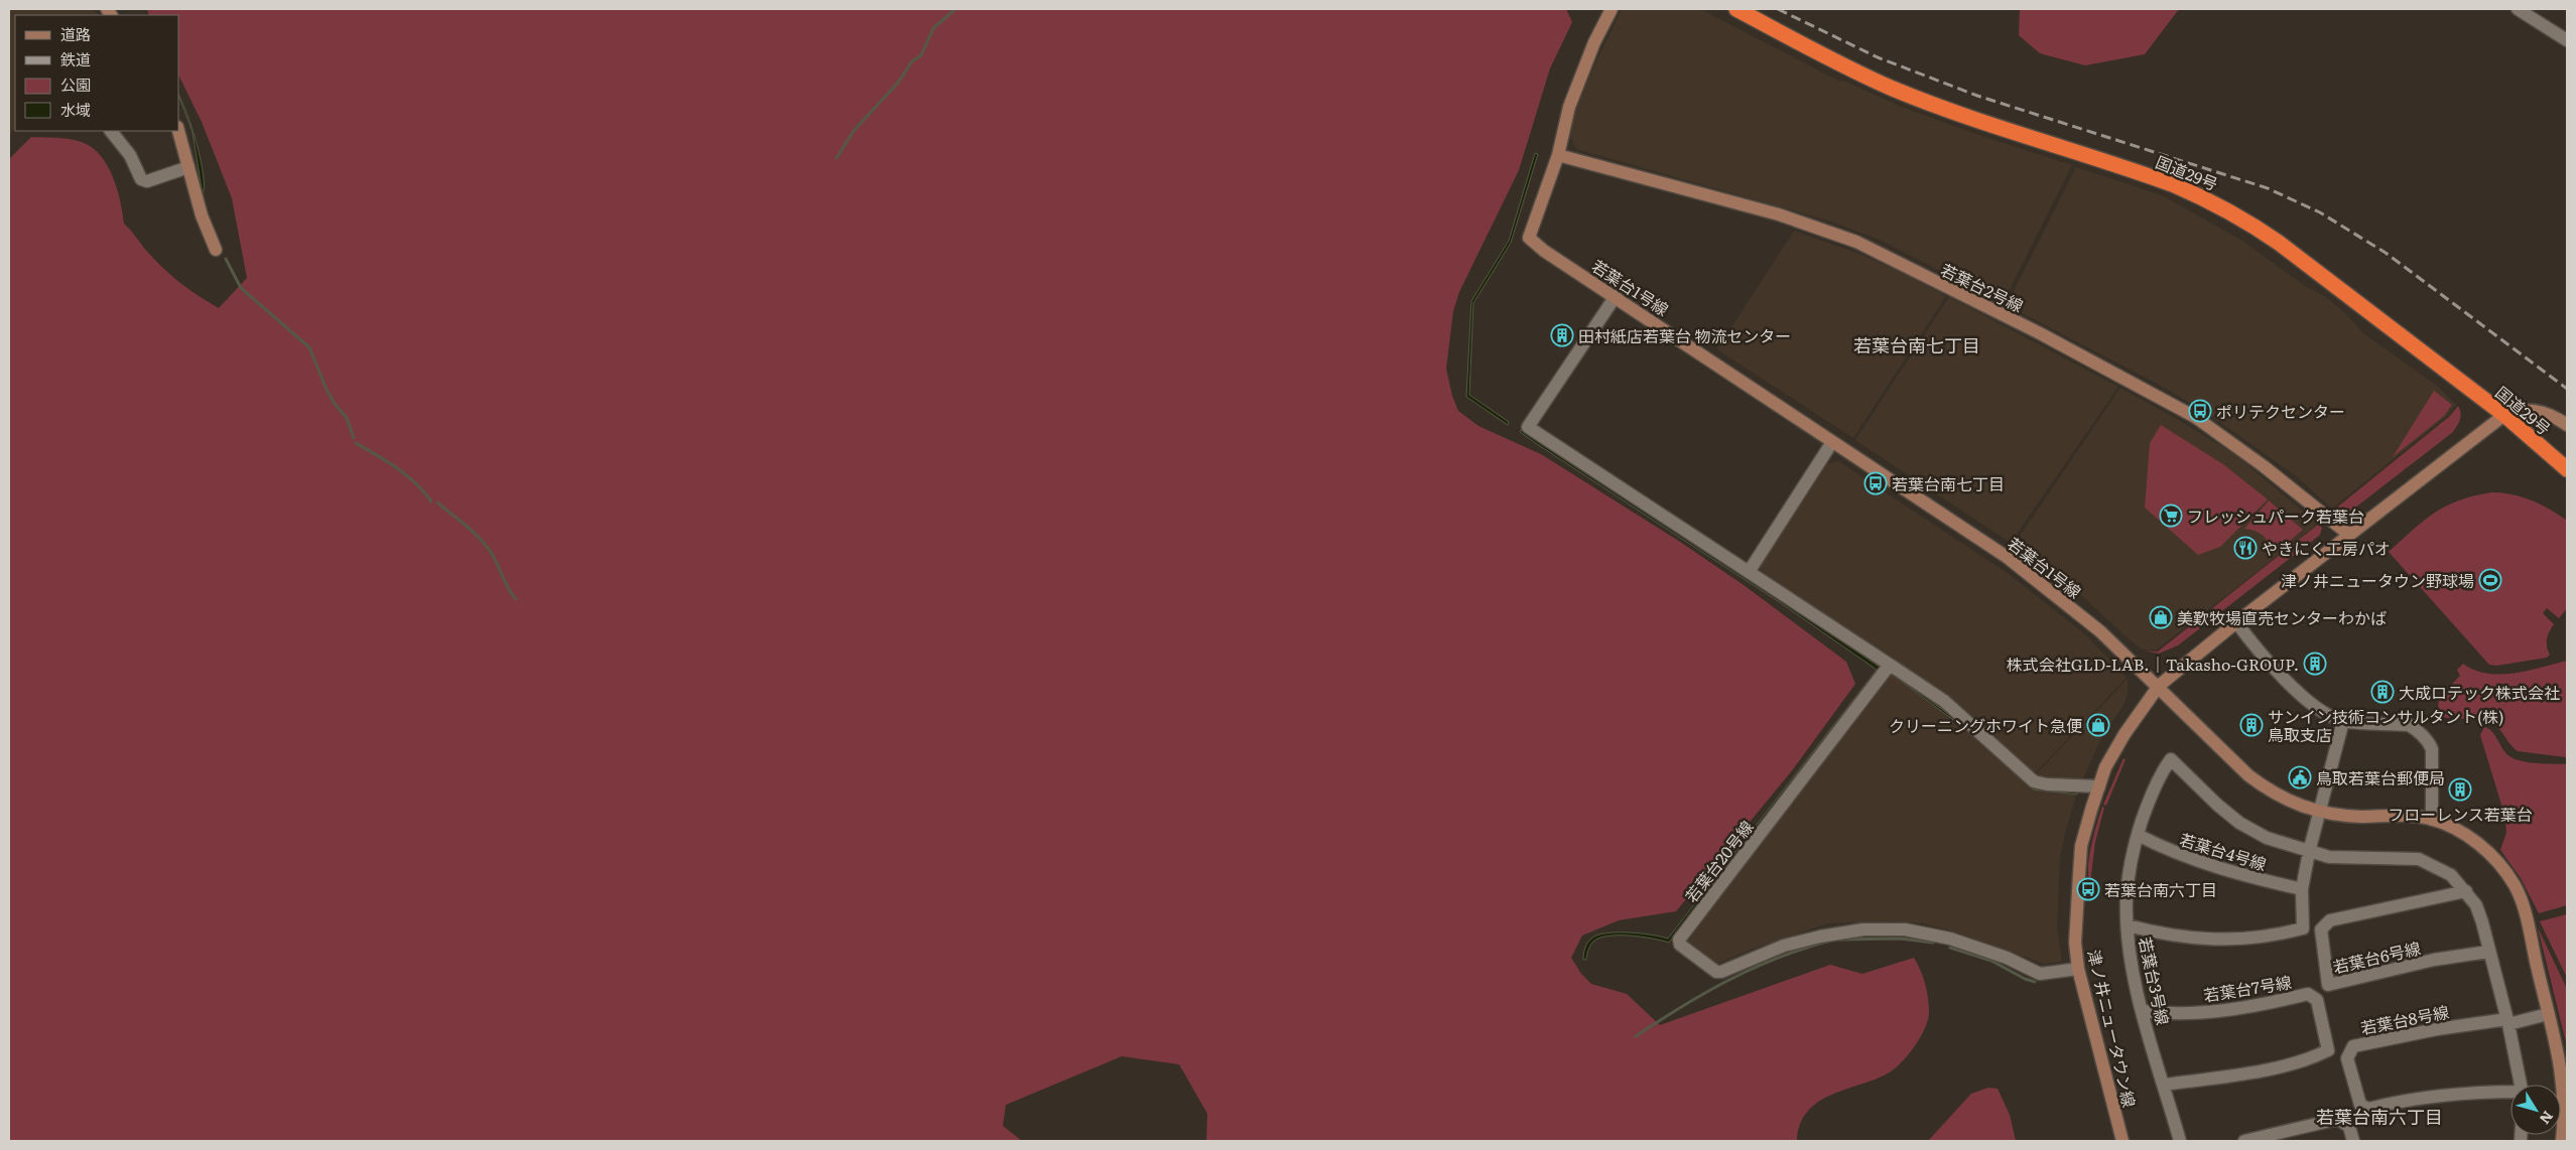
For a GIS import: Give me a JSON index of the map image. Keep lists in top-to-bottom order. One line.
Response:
{"streets":{"highway":["国道29号"],"street":["若葉台1号線","若葉台2号線","若葉台4号線","若葉台20号線","若葉台6号線","若葉台3号線","若葉台7号線","若葉台8号線","津ノ井ニュータウン線"]},"crossings":[["国道29号","津ノ井ニュータウン線"],["若葉台1号線","若葉台2号線"],["若葉台1号線","津ノ井ニュータウン線"],["若葉台2号線","津ノ井ニュータウン線"],["若葉台4号線","若葉台3号線"],["若葉台20号線","津ノ井ニュータウン線"],["若葉台6号線","若葉台3号線"],["若葉台3号線","若葉台7号線"],["若葉台3号線","若葉台8号線"]],"districts":["若葉台南七丁目","若葉台南六丁目"],"places":{"building":["田村紙店若葉台 物流センター","株式会社GLD-LAB.｜Takasho-GROUP.","大成ロテック株式会社","サンイン技術コンサルタント(株) 鳥取支店","フローレンス若葉台"],"bus stop":["ポリテクセンター","若葉台南七丁目","若葉台南六丁目"],"supermarket":["フレッシュパーク若葉台"],"restaurant":["やきにく工房パオ"],"sports":["津ノ井ニュータウン野球場"],"shop":["美歎牧場直売センターわかば","クリーニングホワイト急便"],"public building":["鳥取若葉台郵便局"]},"legend":["道路","鉄道","公園","水域"],"north":"bottom right"}
